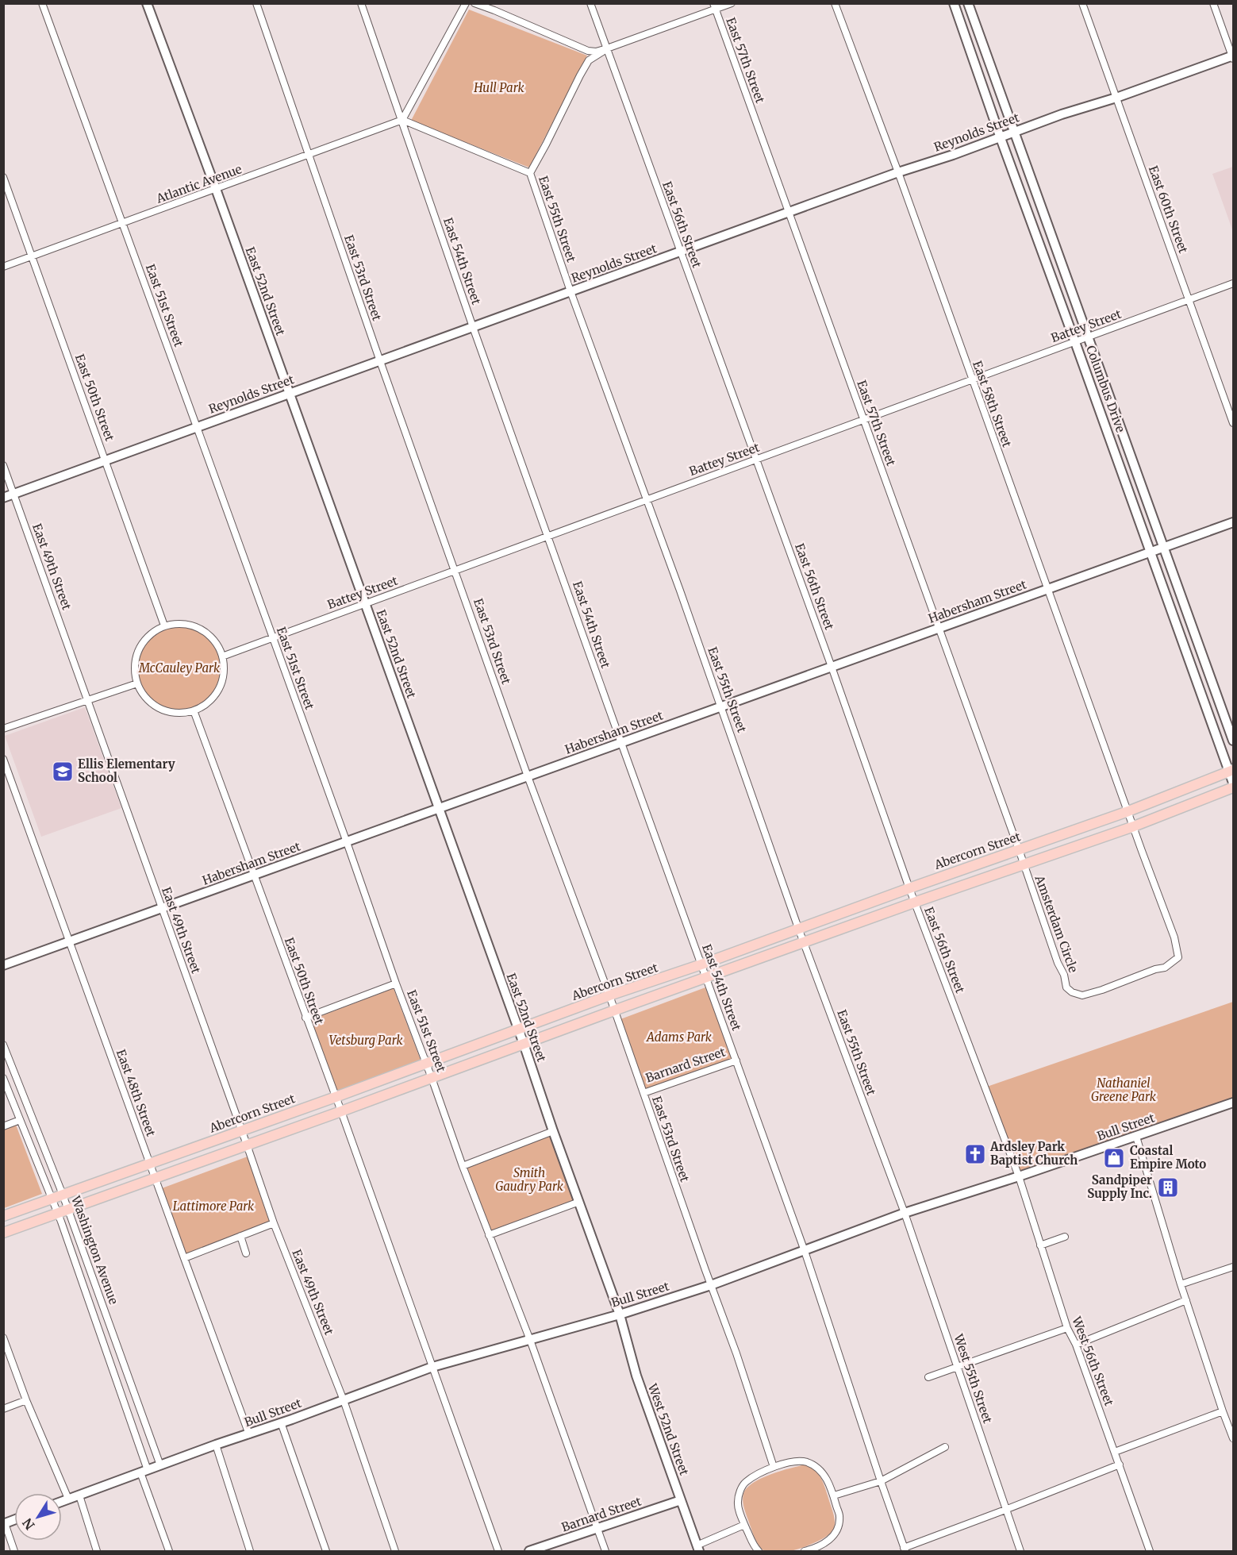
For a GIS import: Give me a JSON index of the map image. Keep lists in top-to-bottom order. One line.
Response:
{"streets":{"main road":["Abercorn Street"],"street":["East 57th Street","Reynolds Street","Atlantic Avenue","East 60th Street","East 55th Street","East 56th Street","East 54th Street","East 53rd Street","East 52nd Street","East 51st Street","Battey Street","Columbus Drive","East 50th Street","East 58th Street","East 49th Street","Habersham Street","Amsterdam Circle","Barnard Street","East 48th Street","Bull Street","Washington Avenue","West 56th Street","West 55th Street","West 52nd Street"]},"crossings":[["East 57th Street","Reynolds Street"],["East 57th Street","Battey Street"],["East 57th Street","Habersham Street"],["East 57th Street","Abercorn Street"],["East 57th Street","Amsterdam Circle"],["Reynolds Street","East 60th Street"],["Reynolds Street","East 55th Street"],["Reynolds Street","East 56th Street"],["Reynolds Street","East 54th Street"],["Reynolds Street","East 53rd Street"],["Reynolds Street","East 52nd Street"],["Reynolds Street","East 51st Street"],["Reynolds Street","Columbus Drive"],["Reynolds Street","East 50th Street"],["Reynolds Street","East 58th Street"],["Reynolds Street","East 49th Street"],["Atlantic Avenue","East 54th Street"],["Atlantic Avenue","East 53rd Street"],["Atlantic Avenue","East 52nd Street"],["Atlantic Avenue","East 51st Street"],["Atlantic Avenue","East 50th Street"],["East 60th Street","Battey Street"],["East 55th Street","Battey Street"],["East 55th Street","Habersham Street"],["East 55th Street","Abercorn Street"],["East 55th Street","Bull Street"],["East 55th Street","West 55th Street"],["East 56th Street","Battey Street"],["East 56th Street","Habersham Street"],["East 56th Street","Abercorn Street"],["East 56th Street","Bull Street"],["East 56th Street","West 56th Street"],["East 54th Street","Battey Street"],["East 54th Street","Habersham Street"],["East 54th Street","Abercorn Street"],["East 54th Street","Barnard Street"],["East 54th Street","Bull Street"],["East 53rd Street","Battey Street"],["East 53rd Street","Habersham Street"],["East 53rd Street","Abercorn Street"],["East 53rd Street","Barnard Street"],["East 53rd Street","Bull Street"],["East 52nd Street","Battey Street"],["East 52nd Street","Habersham Street"],["East 52nd Street","Abercorn Street"],["East 52nd Street","Bull Street"],["East 52nd Street","West 52nd Street"],["East 51st Street","Battey Street"],["East 51st Street","Habersham Street"],["East 51st Street","Abercorn Street"],["East 51st Street","Barnard Street"],["East 51st Street","Bull Street"],["Battey Street","Columbus Drive"],["Battey Street","East 50th Street"],["Battey Street","East 58th Street"],["Columbus Drive","Habersham Street"],["Columbus Drive","Abercorn Street"],["East 50th Street","Habersham Street"],["East 50th Street","Abercorn Street"],["East 50th Street","Bull Street"],["East 58th Street","Habersham Street"],["East 58th Street","Abercorn Street"],["East 58th Street","Amsterdam Circle"],["East 49th Street","Habersham Street"],["East 49th Street","Abercorn Street"],["East 49th Street","Bull Street"],["Habersham Street","East 48th Street"],["Abercorn Street","Amsterdam Circle"],["Abercorn Street","East 48th Street"],["Abercorn Street","Washington Avenue"],["Barnard Street","West 52nd Street"],["East 48th Street","Bull Street"],["Bull Street","Washington Avenue"],["Bull Street","West 56th Street"],["Bull Street","West 55th Street"],["Bull Street","West 52nd Street"]],"parks":["Hull Park","McCauley Park","Adams Park","Vetsburg Park","Nathaniel Greene Park","Smith Gaudry Park","Lattimore Park"],"places":{"school or university":["Ellis Elementary School"],"church":["Ardsley Park Baptist Church"],"shop":["Coastal Empire Moto"],"building":["Sandpiper Supply Inc."]},"north":"bottom left"}
